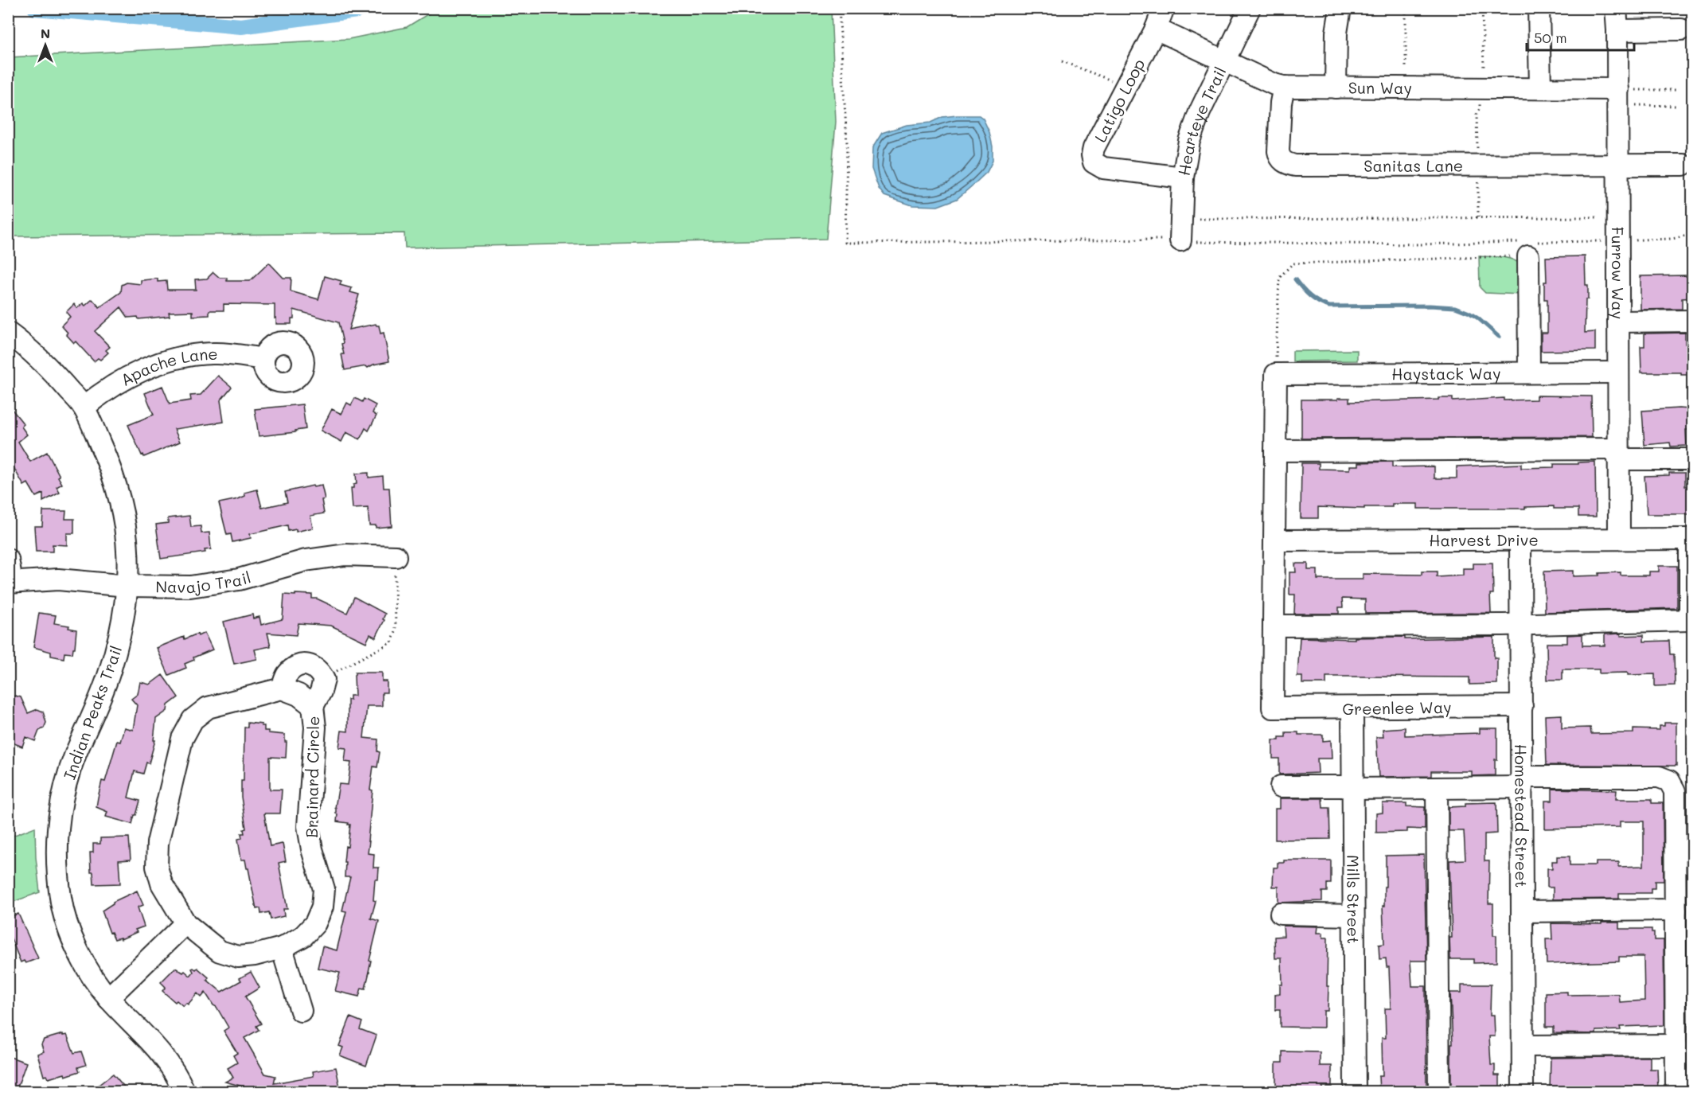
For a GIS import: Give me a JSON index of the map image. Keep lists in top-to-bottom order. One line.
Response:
{"streets":{"street":["Sun Way","Latigo Loop","Hearteye Trail","Sanitas Lane","Furrow Way","Apache Lane","Haystack Way","Harvest Drive","Navajo Trail","Greenlee Way","Indian Peaks Trail","Brainard Circle","Homestead Street","Mills Street"]},"crossings":[["Sun Way","Latigo Loop"],["Sun Way","Hearteye Trail"],["Sun Way","Sanitas Lane"],["Sun Way","Furrow Way"],["Latigo Loop","Hearteye Trail"],["Sanitas Lane","Furrow Way"],["Furrow Way","Haystack Way"],["Furrow Way","Harvest Drive"],["Apache Lane","Indian Peaks Trail"],["Harvest Drive","Homestead Street"],["Navajo Trail","Indian Peaks Trail"],["Greenlee Way","Homestead Street"],["Greenlee Way","Mills Street"]],"scale_bar":"50 m","north":"top"}
